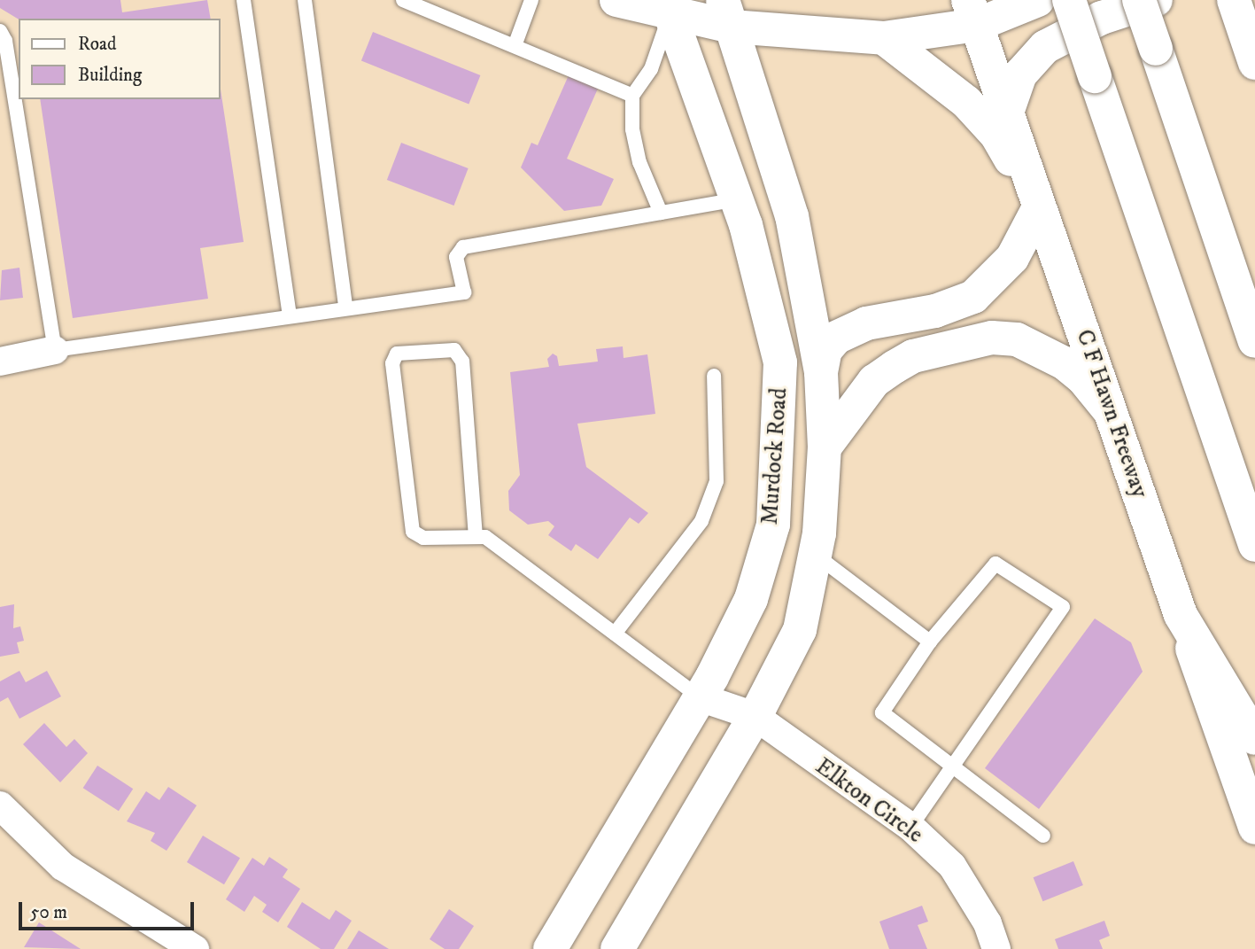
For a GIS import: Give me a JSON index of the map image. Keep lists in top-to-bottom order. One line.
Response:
{"streets":{"main road":["C F Hawn Freeway","Murdock Road"],"street":["Elkton Circle"]},"crossings":[["Murdock Road","Elkton Circle"]],"legend":["Road","Building"],"scale_bar":"50 m"}
